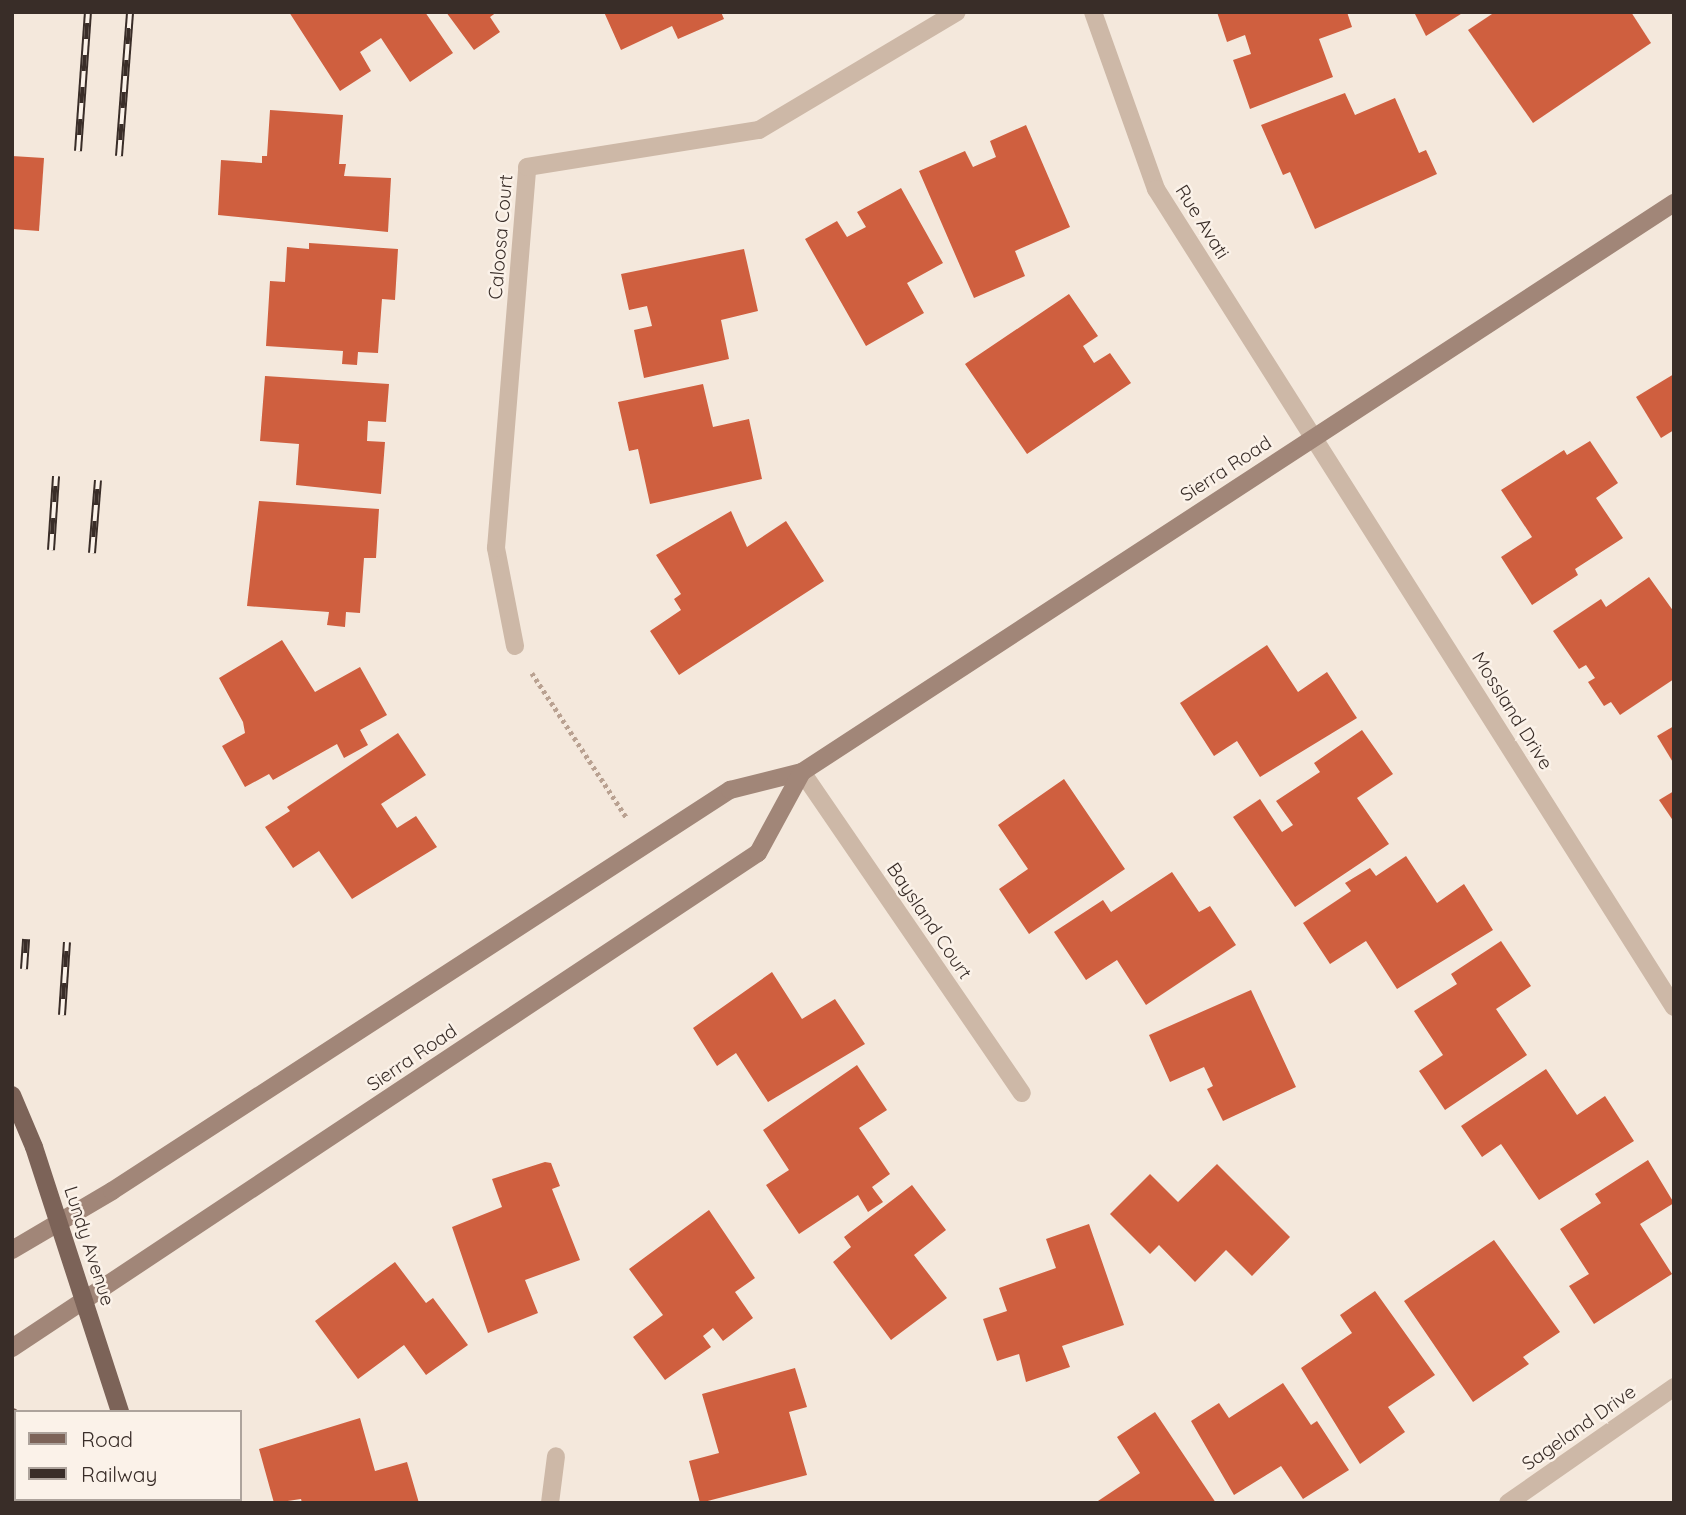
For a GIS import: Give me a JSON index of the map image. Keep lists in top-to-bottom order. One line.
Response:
{"streets":{"main road":["Sierra Road","Lundy Avenue"],"street":["Rue Avati","Caloosa Court","Mossland Drive","Baysland Court","Sageland Drive"]},"crossings":[["Rue Avati","Sierra Road"],["Rue Avati","Mossland Drive"],["Sierra Road","Mossland Drive"],["Sierra Road","Baysland Court"],["Sierra Road","Lundy Avenue"]],"legend":["Road","Railway"]}
